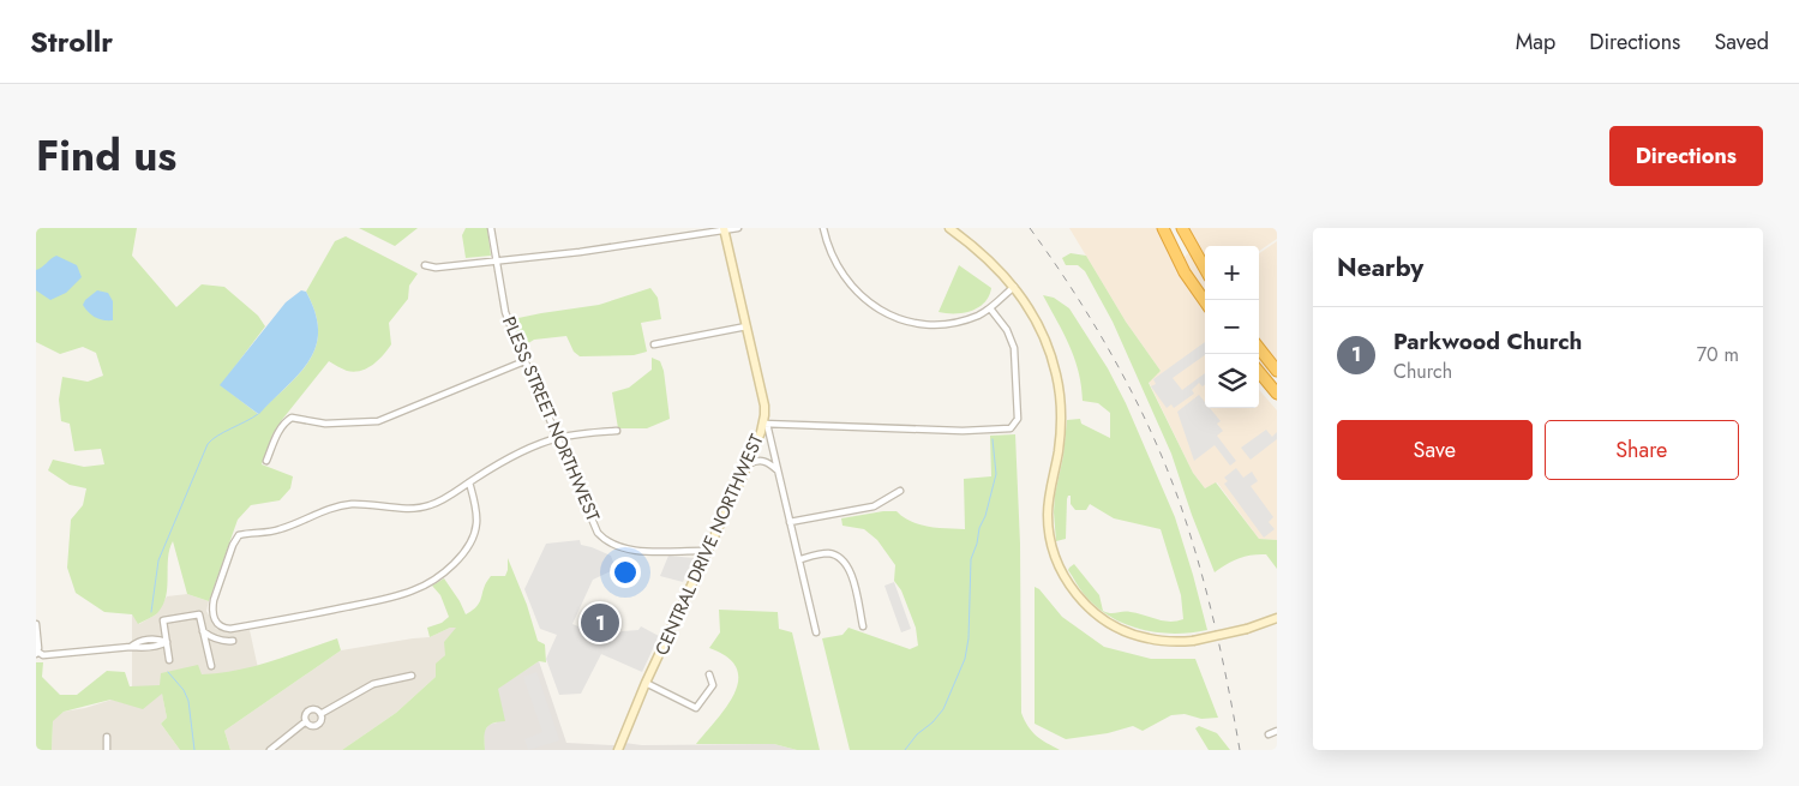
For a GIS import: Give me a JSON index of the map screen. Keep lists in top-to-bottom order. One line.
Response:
{"streets":{"main road":["CENTRAL DRIVE NORTHWEST"],"street":["PLESS STREET NORTHWEST"]},"crossings":[["PLESS STREET NORTHWEST","CENTRAL DRIVE NORTHWEST"]],"page":{"header":"Strollr","nav":["Map","Directions","Saved"],"title":"Find us","buttons":["Directions",["Save","Share"]],"heading":"Nearby","map_buttons":["+","−"],"list":[{"mark":"1","name":"Parkwood Church","note":"Church","value":"70 m"}],"pins":"1"}}
